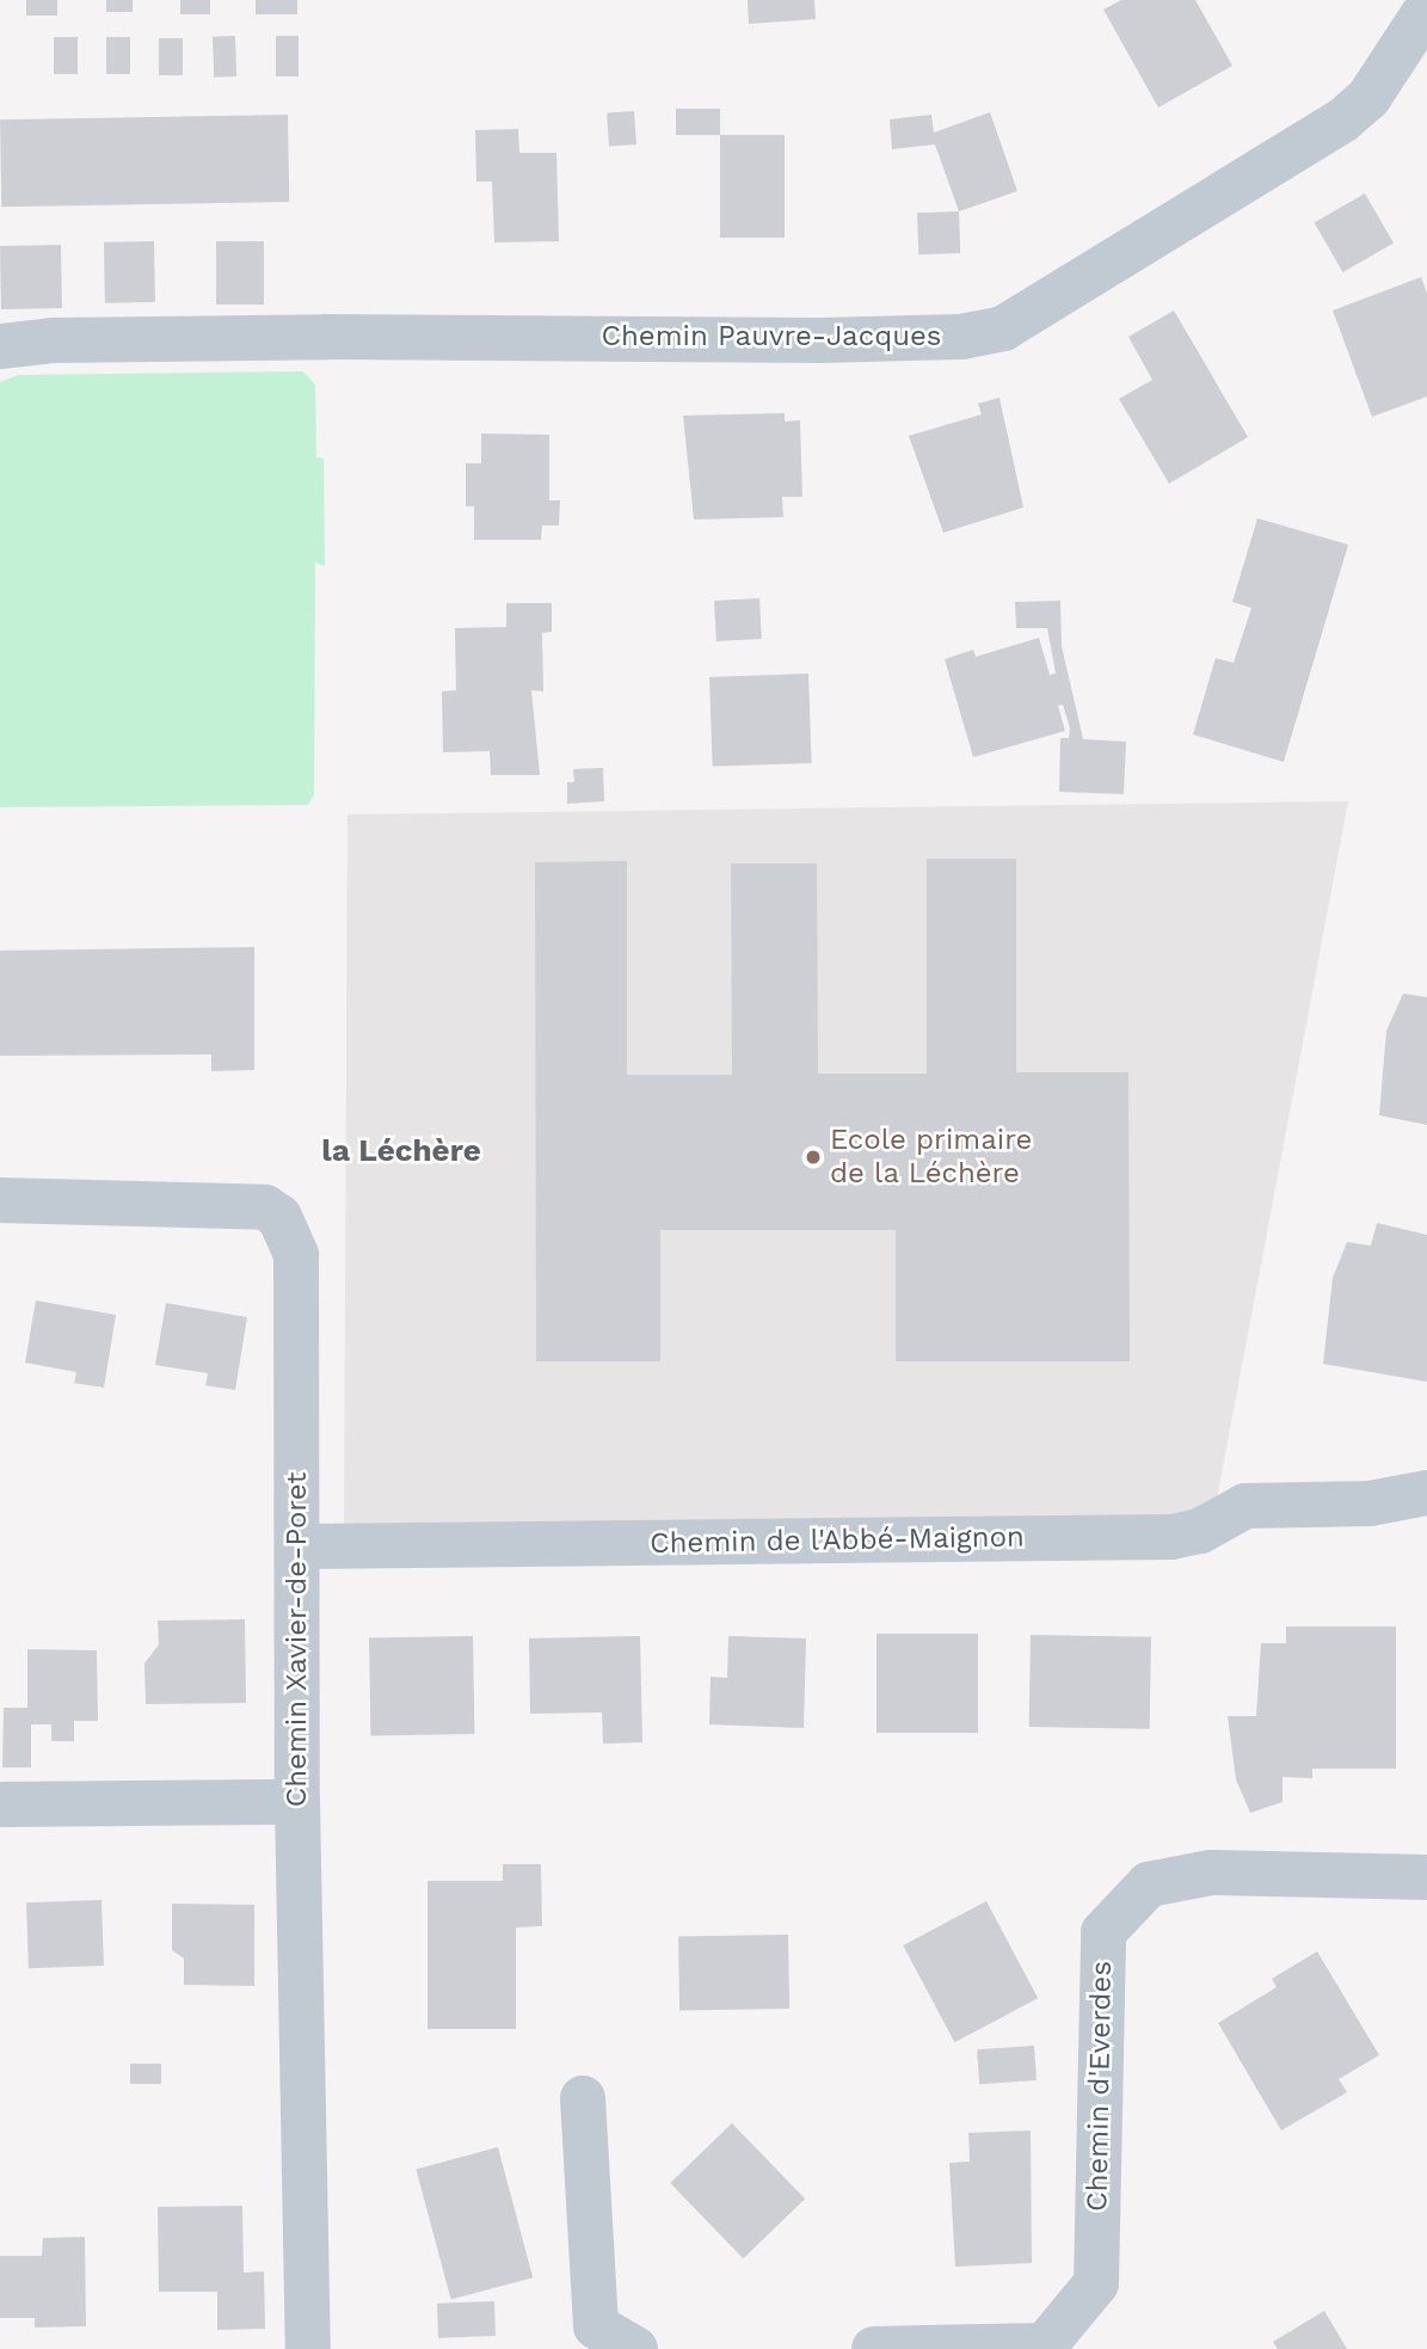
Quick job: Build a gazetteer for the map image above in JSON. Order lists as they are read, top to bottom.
{
  "streets": {
    "street": [
      "Chemin Pauvre-Jacques",
      "Chemin de l'Abbé-Maignon",
      "Chemin Xavier-de-Poret",
      "Chemin d'Everdes"
    ]
  },
  "crossings": [
    ["Chemin de l'Abbé-Maignon", "Chemin Xavier-de-Poret"]
  ],
  "districts": ["la Léchère"],
  "places": ["Ecole primaire de la Léchère"]
}
